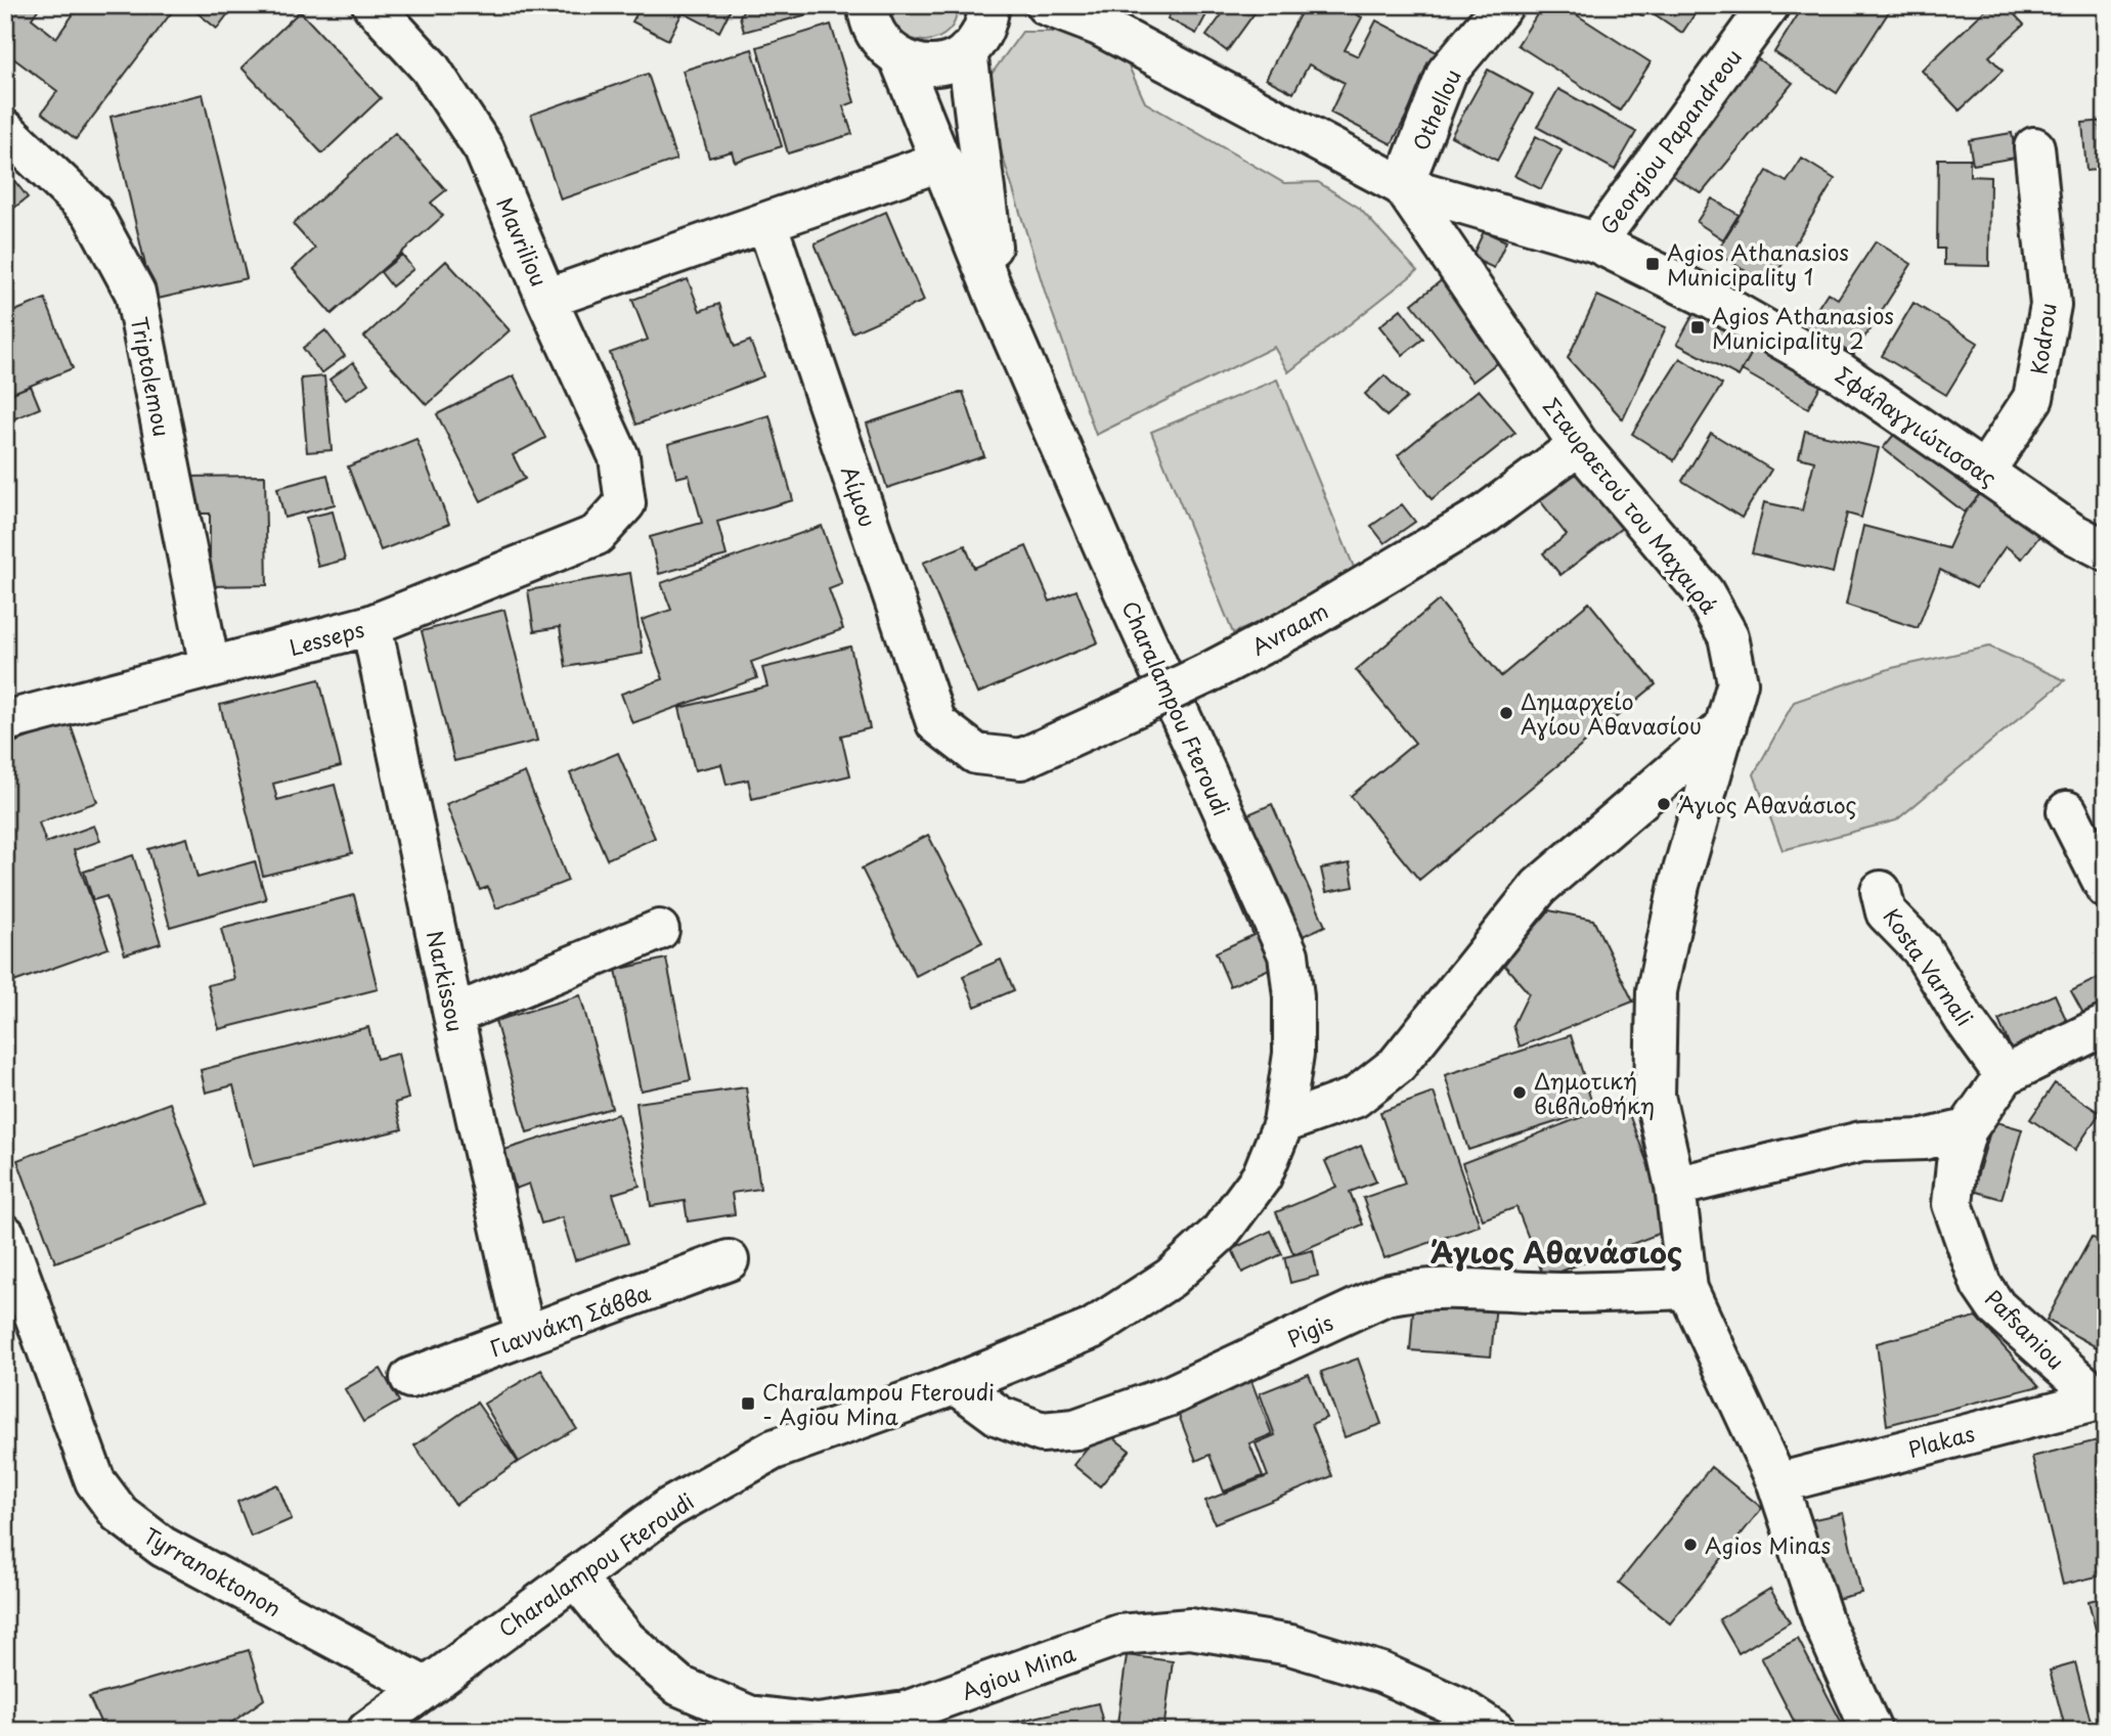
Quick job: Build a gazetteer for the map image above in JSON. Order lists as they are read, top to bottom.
{
  "streets": {
    "street": [
      "Othellou",
      "Georgiou Papandreou",
      "Mavriliou",
      "Kodrou",
      "Triptolemou",
      "Σφάλαγγιώτισσας",
      "Αίμου",
      "Σταυραετού του Μαχαιρά",
      "Avraam",
      "Lesseps",
      "Charalampou Fteroudi",
      "Kosta Varnali",
      "Narkissou",
      "Γιαννάκη Σάββα",
      "Pafsaniou",
      "Pigis",
      "Plakas",
      "Tyrranoktonon",
      "Agiou Mina"
    ]
  },
  "crossings": [
    ["Othellou", "Σφάλαγγιώτισσας"],
    ["Othellou", "Σταυραετού του Μαχαιρά"],
    ["Georgiou Papandreou", "Σφάλαγγιώτισσας"],
    ["Mavriliou", "Lesseps"],
    ["Kodrou", "Σφάλαγγιώτισσας"],
    ["Triptolemou", "Lesseps"],
    ["Σφάλαγγιώτισσας", "Σταυραετού του Μαχαιρά"],
    ["Αίμου", "Avraam"],
    ["Σταυραετού του Μαχαιρά", "Avraam"],
    ["Σταυραετού του Μαχαιρά", "Pigis"],
    ["Σταυραετού του Μαχαιρά", "Plakas"],
    ["Lesseps", "Narkissou"],
    ["Charalampou Fteroudi", "Pigis"],
    ["Charalampou Fteroudi", "Tyrranoktonon"],
    ["Charalampou Fteroudi", "Agiou Mina"],
    ["Kosta Varnali", "Pafsaniou"],
    ["Narkissou", "Γιαννάκη Σάββα"],
    ["Pafsaniou", "Plakas"]
  ],
  "districts": ["Άγιος Αθανάσιος"],
  "places": {
    "transit": ["Agios Athanasios Municipality 1", "Agios Athanasios Municipality 2", "Charalampou Fteroudi - Agiou Mina"],
    "other": [
      "Δημαρχείο Αγίου Αθανασίου",
      "Άγιος Αθανάσιος",
      "Δημοτική βιβλιοθήκη",
      "Agios Minas"
    ]
  }
}
